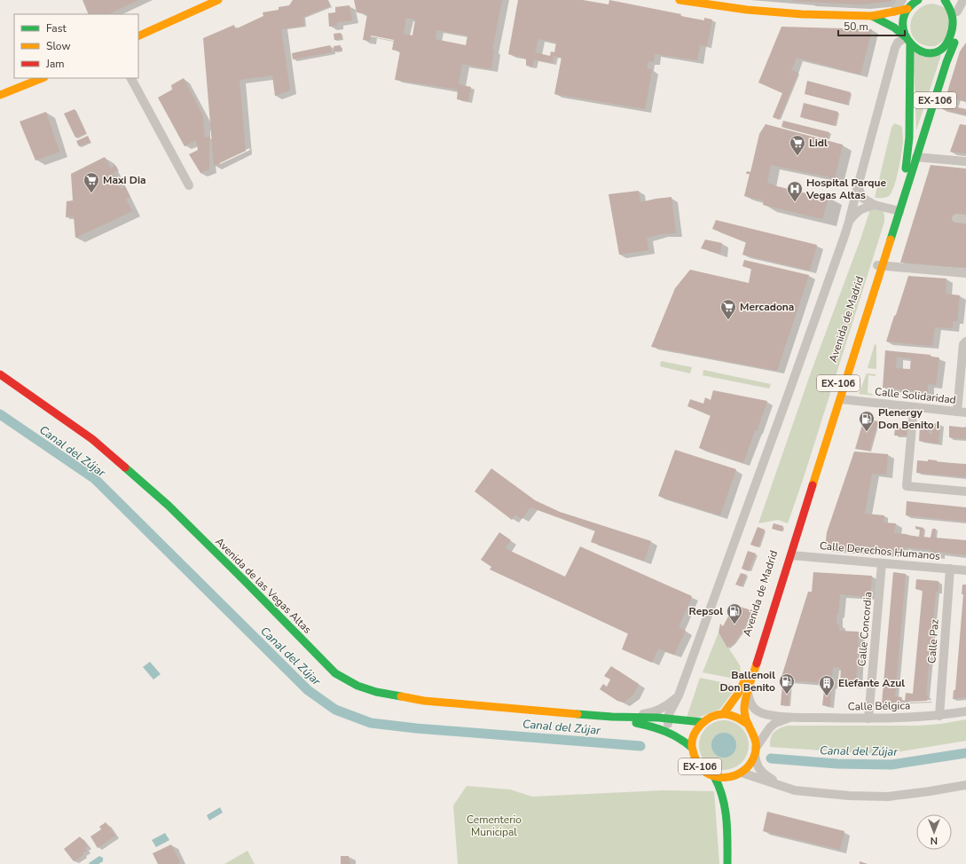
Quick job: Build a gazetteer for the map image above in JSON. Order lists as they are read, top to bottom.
{
  "streets": {
    "main road": ["EX-106", "Avenida de Madrid", "Avenida de las Vegas Altas"],
    "street": [
      "Calle Solidaridad",
      "Calle Derechos Humanos",
      "Calle Concordia",
      "Calle Paz",
      "Calle Bélgica"
    ]
  },
  "crossings": [
    ["EX-106", "Avenida de Madrid"],
    ["Avenida de Madrid", "Calle Solidaridad"],
    ["Avenida de Madrid", "Calle Derechos Humanos"],
    ["Calle Derechos Humanos", "Calle Concordia"],
    ["Calle Derechos Humanos", "Calle Paz"],
    ["Calle Concordia", "Calle Bélgica"],
    ["Calle Paz", "Calle Bélgica"]
  ],
  "water": ["Canal del Zújar"],
  "parks": ["Cementerio Municipal"],
  "places": {
    "supermarket": ["Lidl", "Maxi Dia", "Mercadona"],
    "hospital": ["Hospital Parque Vegas Altas"],
    "fuel station": ["Plenergy Don Benito I", "Repsol", "Ballenoil Don Benito"],
    "building": ["Elefante Azul"]
  },
  "legend": ["Fast", "Slow", "Jam"],
  "scale_bar": "50 m",
  "north": "bottom"
}
